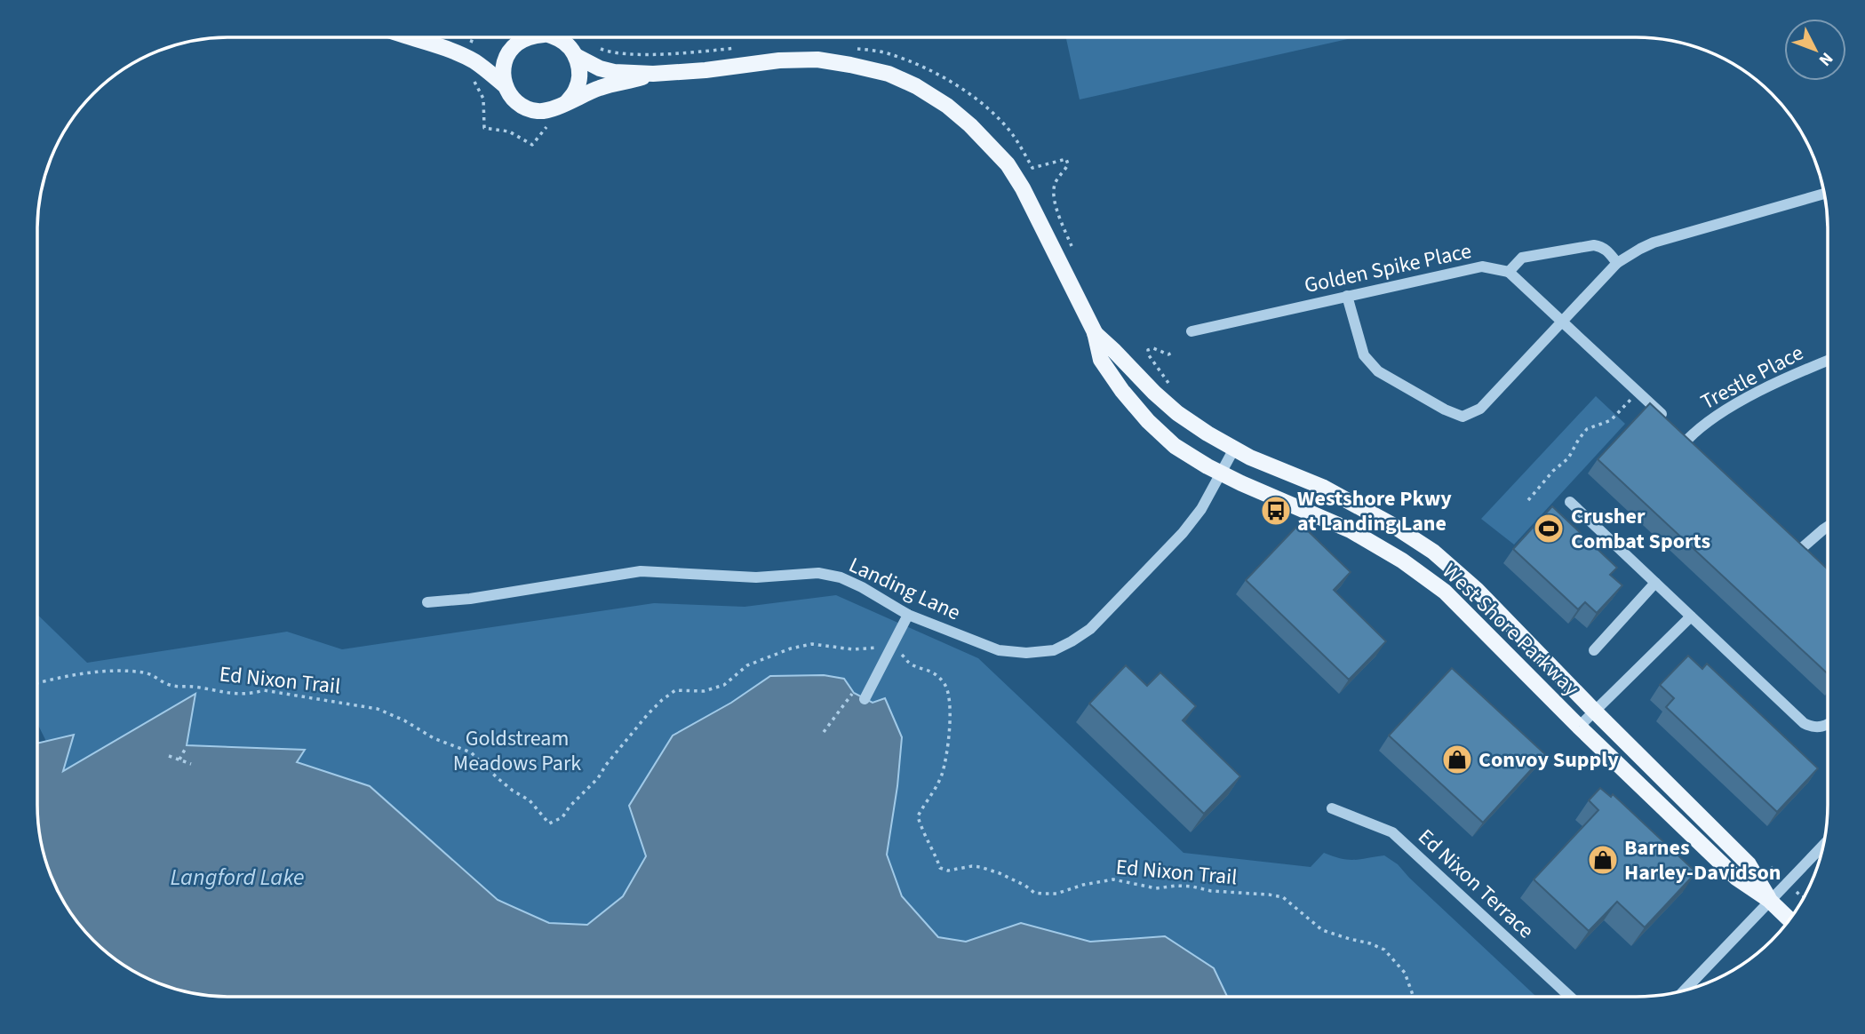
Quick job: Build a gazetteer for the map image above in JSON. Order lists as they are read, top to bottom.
{
  "streets": {
    "main road": ["West Shore Parkway"],
    "street": [
      "Golden Spike Place",
      "Trestle Place",
      "Landing Lane",
      "Ed Nixon Terrace"
    ],
    "path": ["Ed Nixon Trail"]
  },
  "crossings": [
    ["Landing Lane", "West Shore Parkway"]
  ],
  "water": ["Langford Lake"],
  "parks": ["Goldstream Meadows Park"],
  "places": {
    "bus stop": ["Westshore Pkwy at Landing Lane"],
    "sports": ["Crusher Combat Sports"],
    "shop": ["Convoy Supply", "Barnes Harley-Davidson"]
  },
  "north": "bottom right"
}
